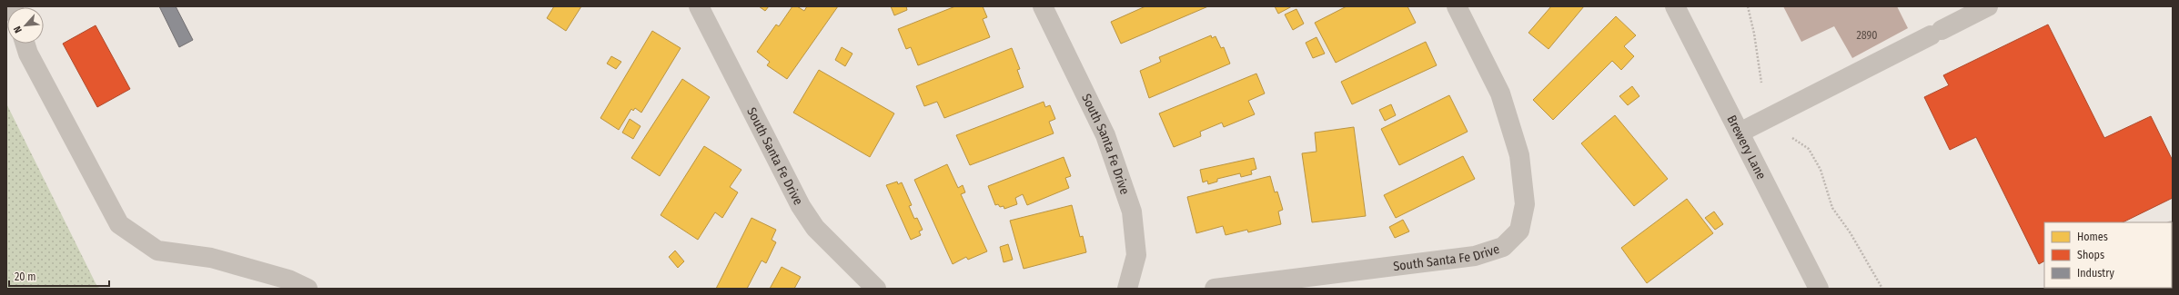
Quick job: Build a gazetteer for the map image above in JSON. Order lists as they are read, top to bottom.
{
  "streets": {
    "street": ["South Santa Fe Drive", "Brewery Lane"]
  },
  "house_numbers": ["2890"],
  "legend": ["Homes", "Shops", "Industry"],
  "scale_bar": "20 m",
  "north": "bottom left"
}
